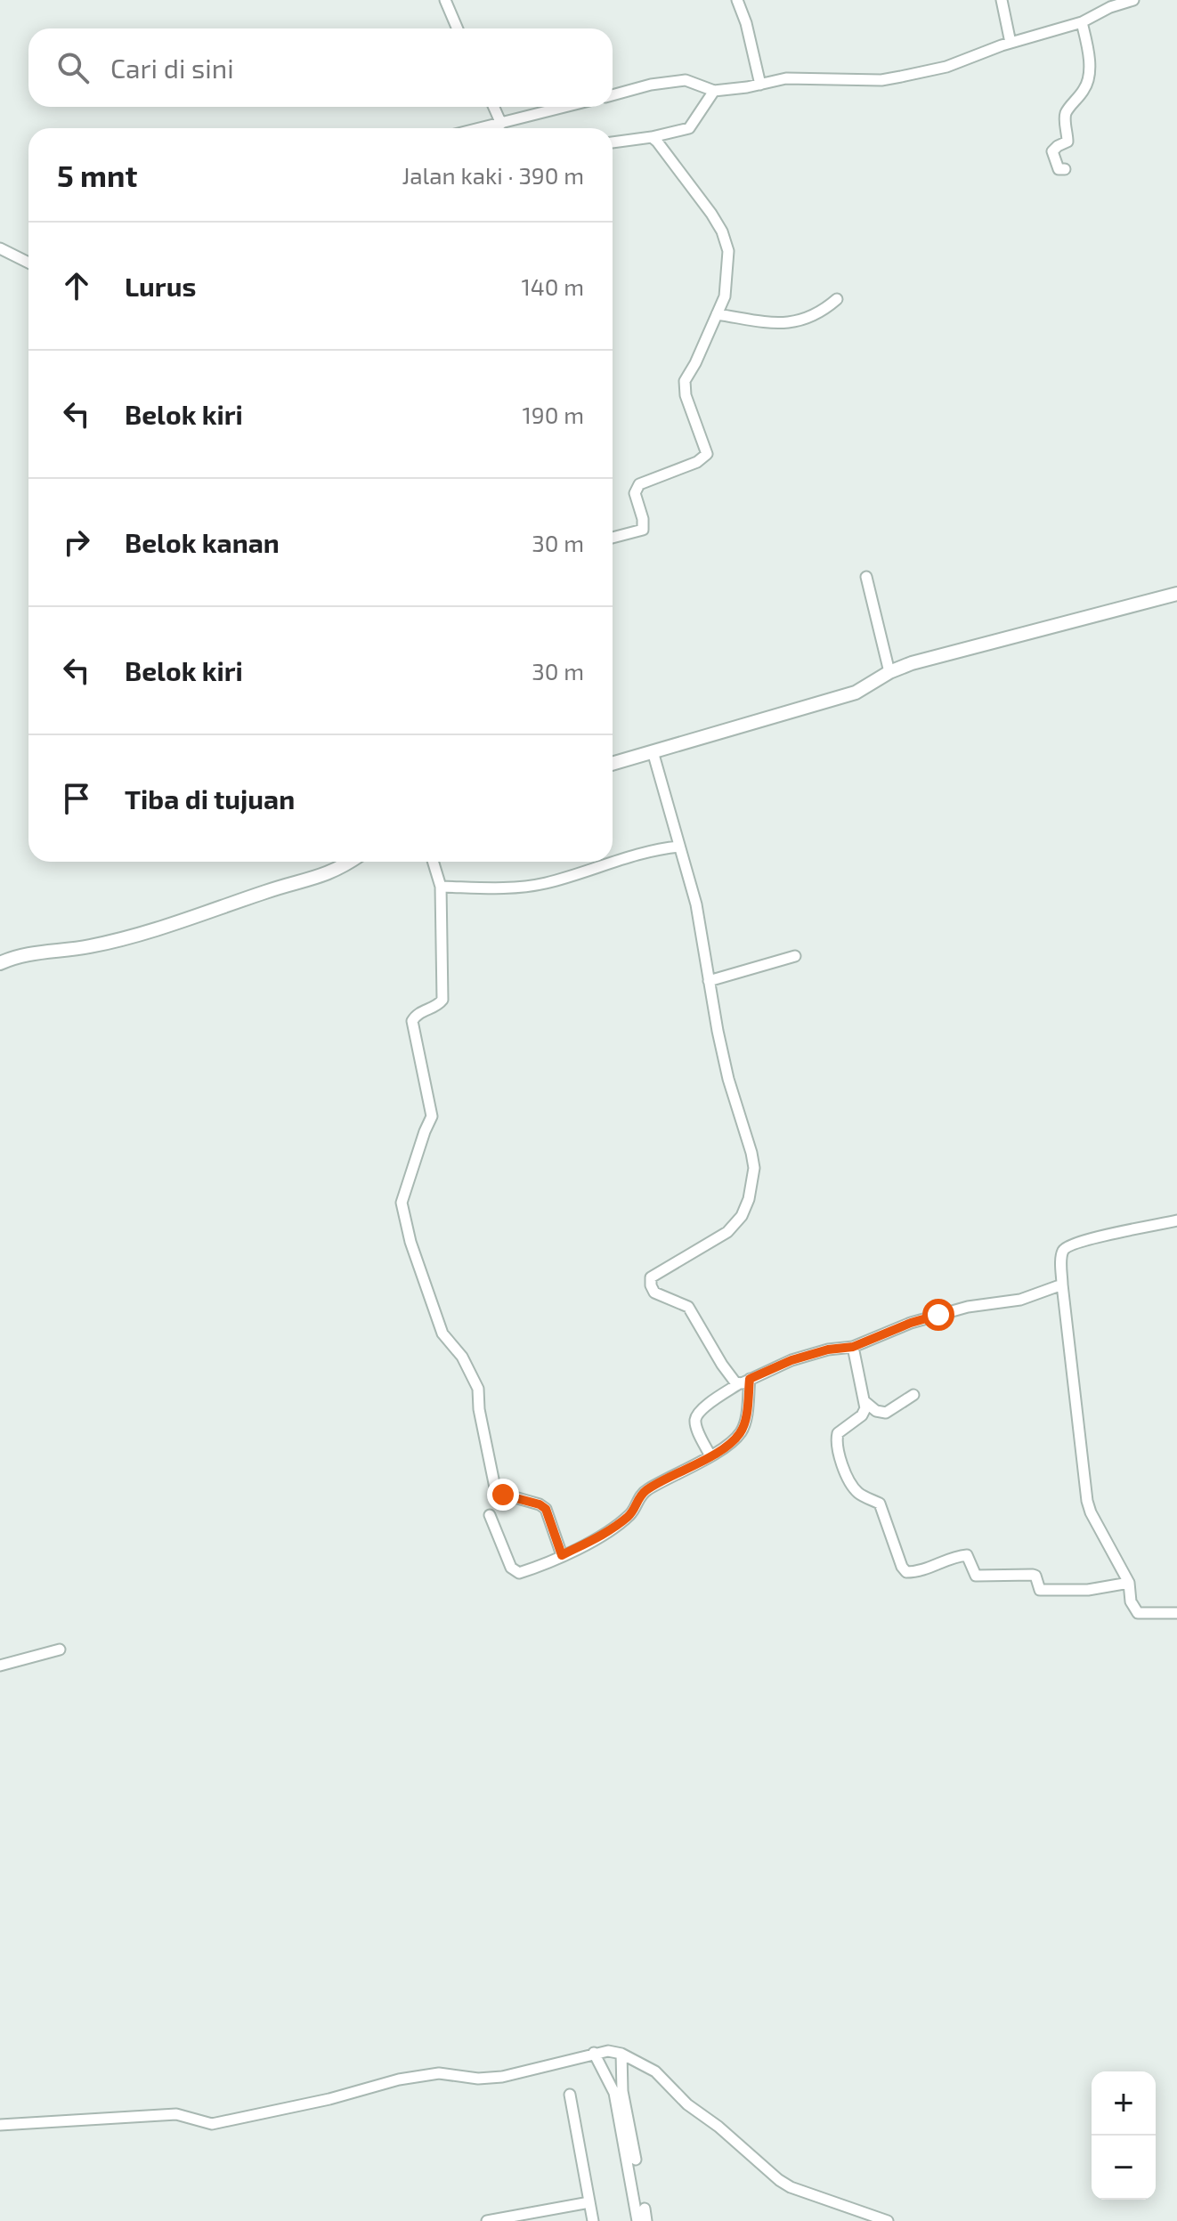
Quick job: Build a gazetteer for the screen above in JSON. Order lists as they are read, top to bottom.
{
  "page": {
    "search": "Cari di sini",
    "heading": ["5 mnt", "Jalan kaki · 390 m"],
    "list": [
      ["Lurus", "140 m"],
      ["Belok kiri", "190 m"],
      ["Belok kanan", "30 m"],
      ["Belok kiri", "30 m"],
      "Tiba di tujuan"
    ],
    "map_buttons": ["+", "−"]
  }
}
